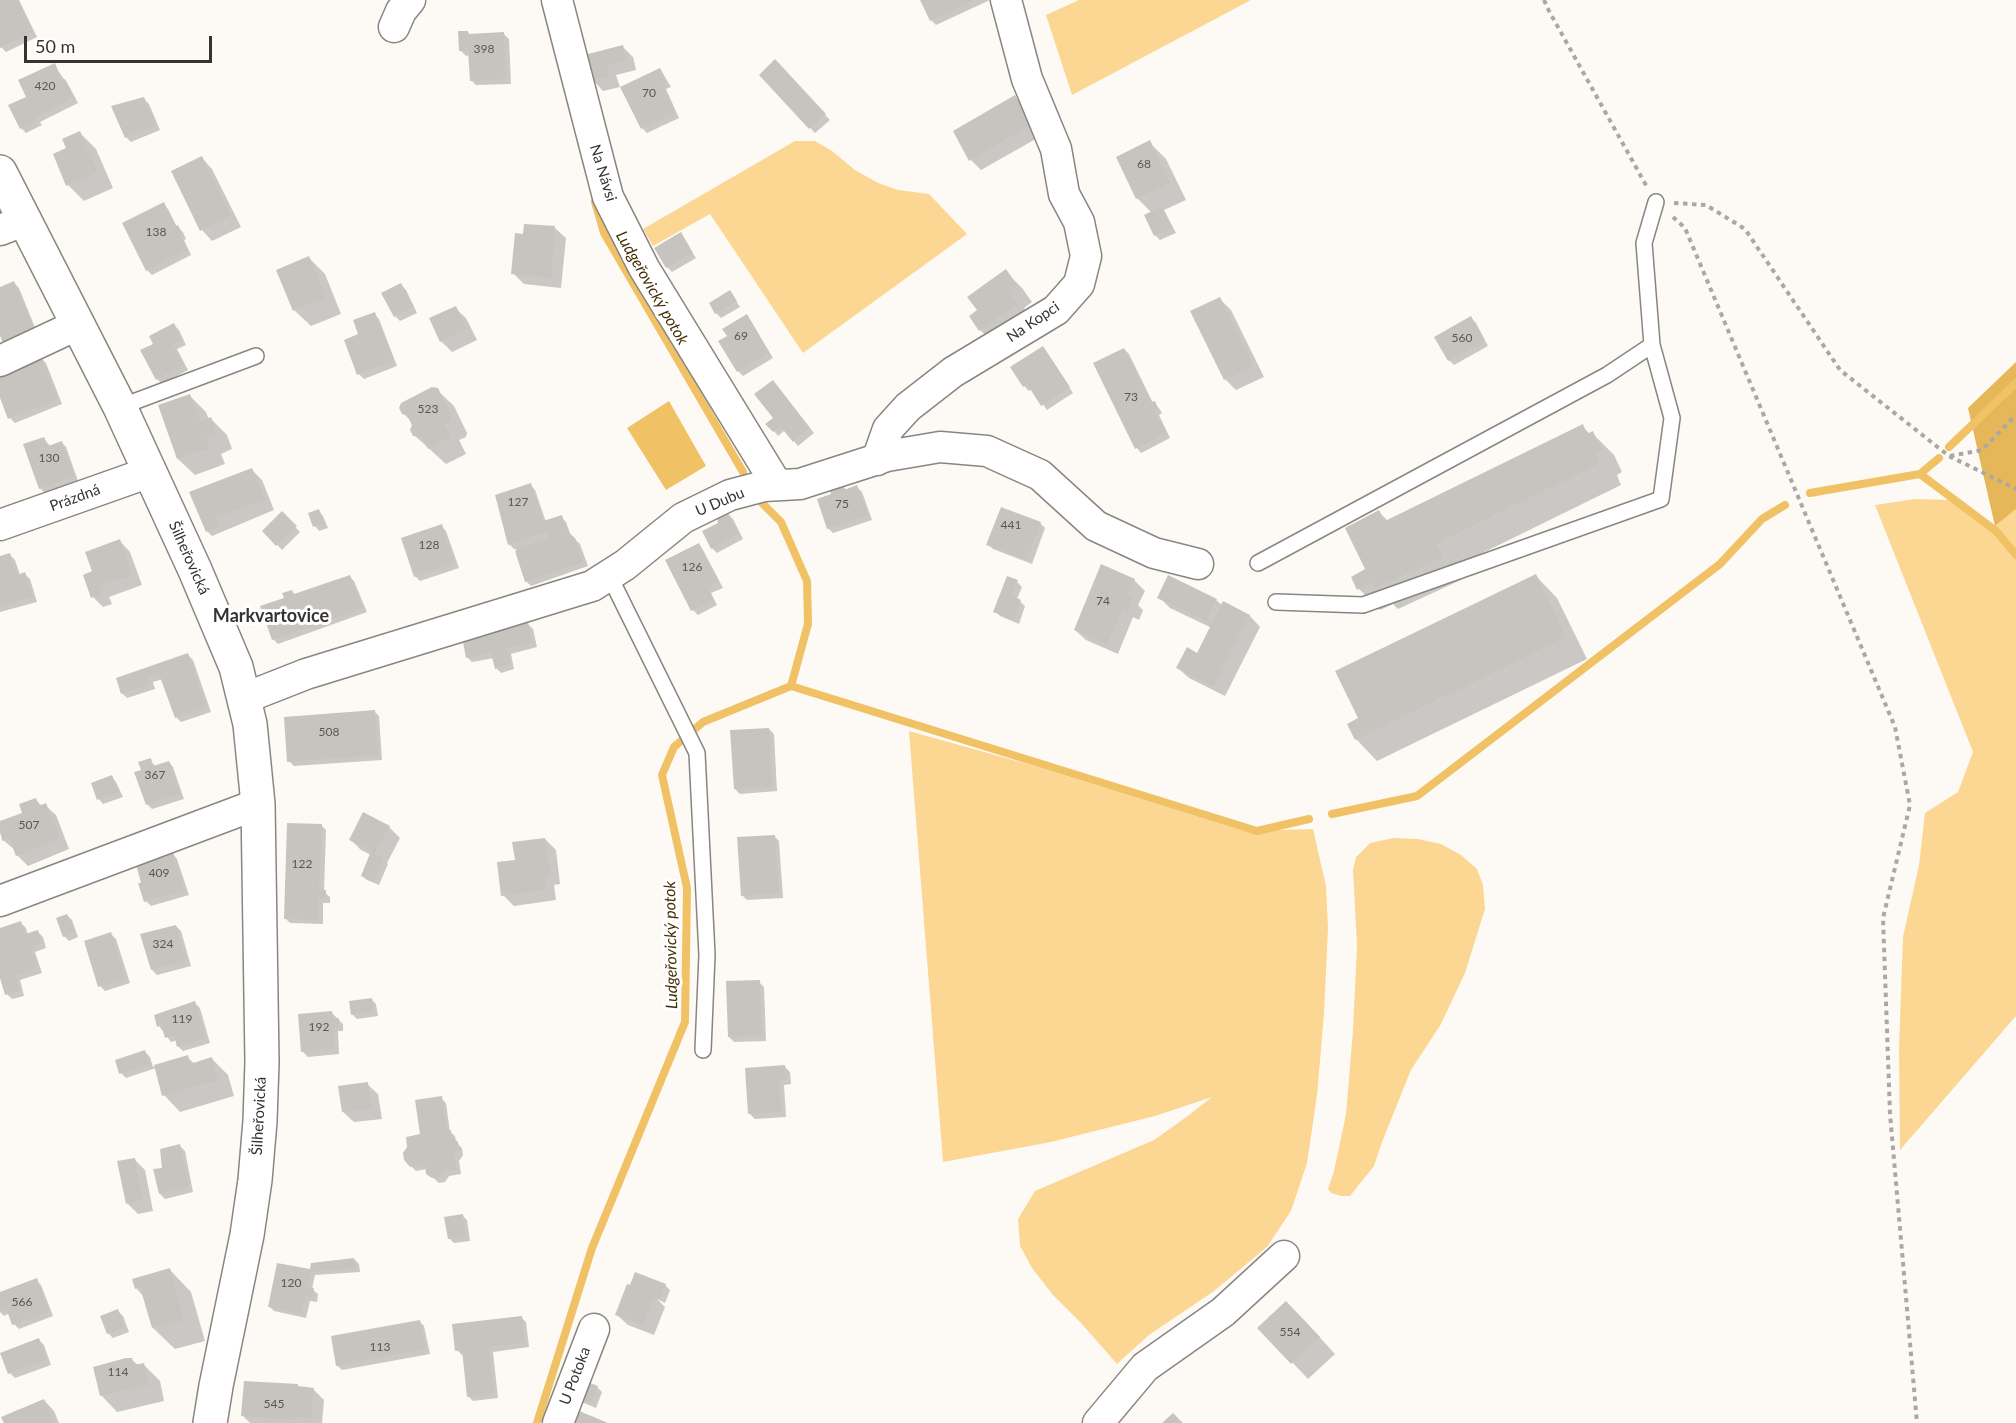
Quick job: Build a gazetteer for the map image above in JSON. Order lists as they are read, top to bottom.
{
  "streets": {
    "street": [
      "Na Návsi",
      "Na Kopci",
      "Prázdná",
      "U Dubu",
      "Šilheřovická",
      "U Potoka"
    ]
  },
  "crossings": [
    ["Na Návsi", "U Dubu"],
    ["Na Kopci", "U Dubu"],
    ["Prázdná", "Šilheřovická"],
    ["U Dubu", "Šilheřovická"]
  ],
  "districts": ["Markvartovice"],
  "water": ["Ludgeřovický potok"],
  "house_numbers": [
    "398",
    "420",
    "70",
    "68",
    "138",
    "69",
    "560",
    "73",
    "523",
    "130",
    "127",
    "75",
    "441",
    "128",
    "126",
    "74",
    "508",
    "367",
    "507",
    "122",
    "409",
    "324",
    "119",
    "192",
    "120",
    "566",
    "554",
    "113",
    "114",
    "545"
  ],
  "scale_bar": "50 m"
}
